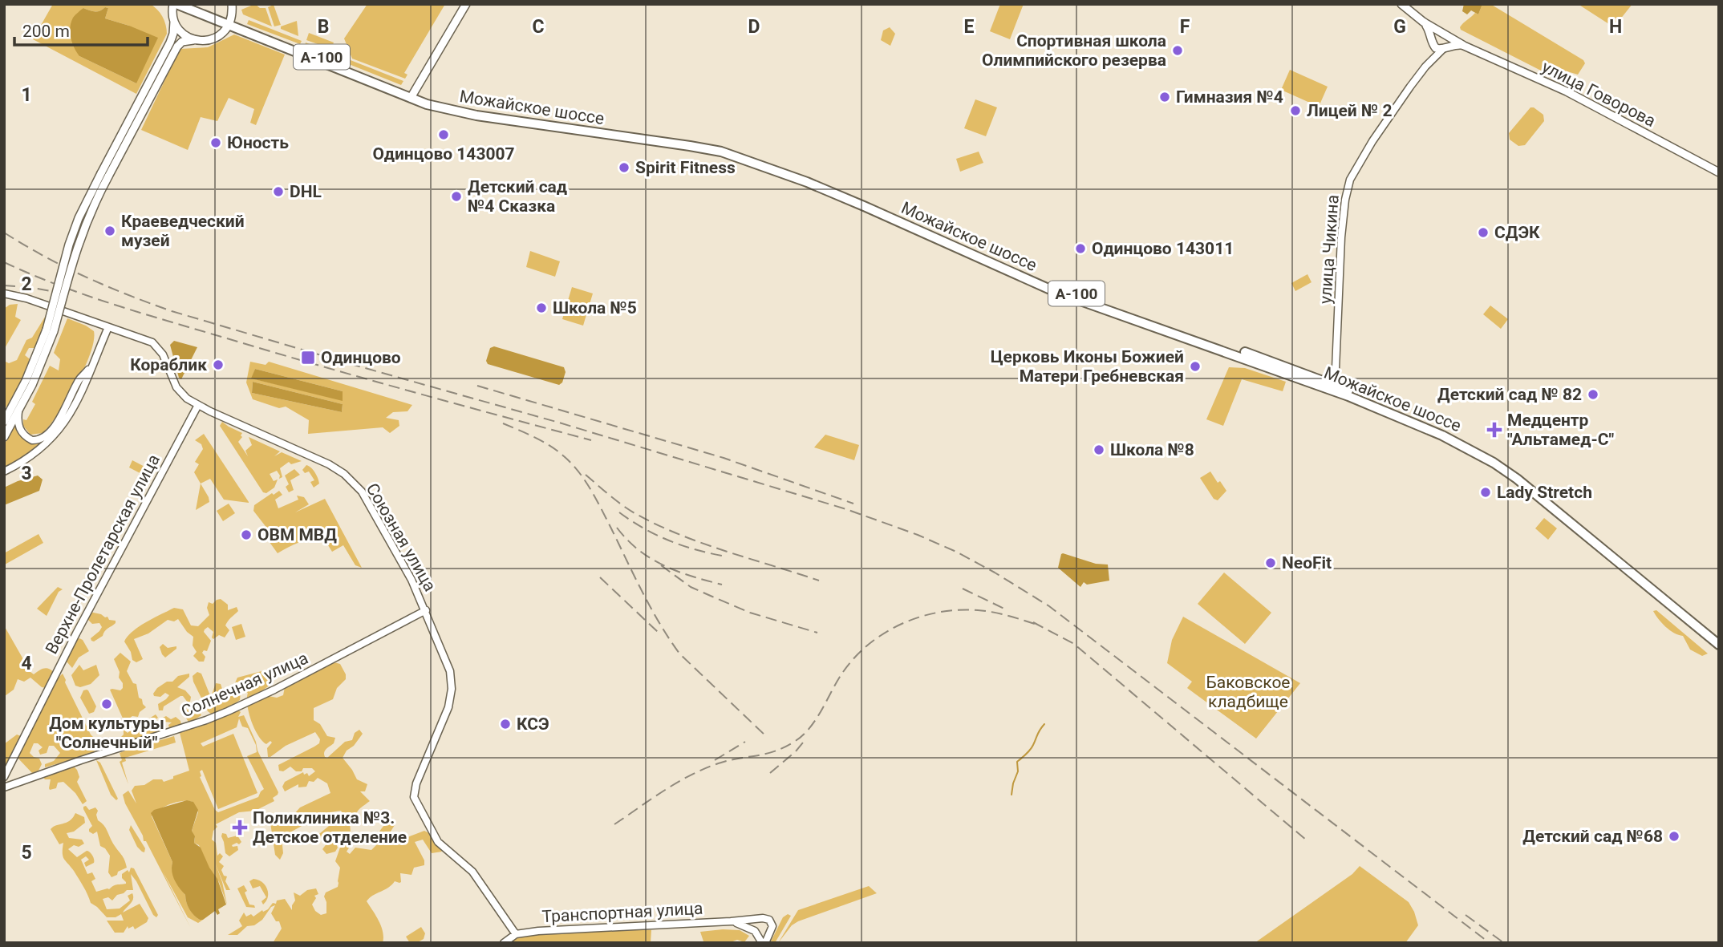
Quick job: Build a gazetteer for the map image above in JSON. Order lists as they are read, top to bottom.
{
  "streets": {
    "main road": ["А-100", "улица Говорова", "Можайское шоссе"],
    "street": [
      "улица Чикина",
      "Союзная улица",
      "Верхне-Пролетарская улица",
      "Солнечная улица",
      "Транспортная улица"
    ]
  },
  "crossings": [
    ["улица Говорова", "улица Чикина"],
    ["Можайское шоссе", "улица Чикина"],
    ["Союзная улица", "Верхне-Пролетарская улица"],
    ["Союзная улица", "Солнечная улица"],
    ["Союзная улица", "Транспортная улица"]
  ],
  "parks": ["Баковское кладбище"],
  "places": {
    "other": [
      "Спортивная школа Олимпийского резерва",
      "Гимназия №4",
      "Лицей № 2",
      "Одинцово 143007",
      "Юность",
      "Spirit Fitness",
      "DHL",
      "Детский сад №4 Сказка",
      "Краеведческий музей",
      "СДЭК",
      "Одинцово 143011",
      "Школа №5",
      "Кораблик",
      "Церковь Иконы Божией Матери Гребневская",
      "Детский сад № 82",
      "Школа №8",
      "Lady Stretch",
      "ОВМ МВД",
      "NeoFit",
      "Дом культуры \"Солнечный\"",
      "КСЭ",
      "Детский сад №68"
    ],
    "transit": ["Одинцово"],
    "health": ["Медцентр \"Альтамед-С\"", "Поликлиника №3. Детское отделение"]
  },
  "scale_bar": "200 m",
  "grid": {
    "columns": [
      "B",
      "C",
      "D",
      "E",
      "F",
      "G",
      "H"
    ],
    "rows": [
      "1",
      "2",
      "3",
      "4",
      "5"
    ]
  }
}
